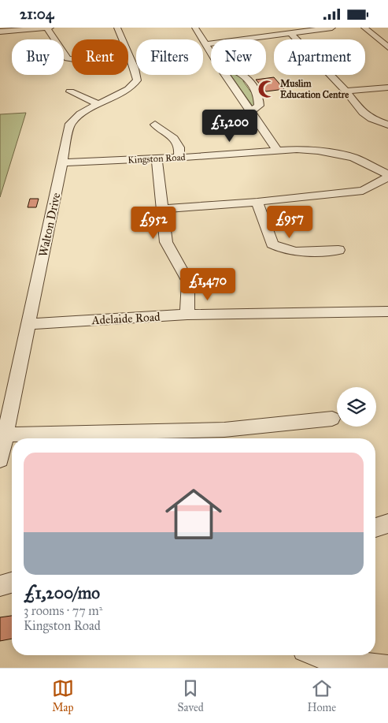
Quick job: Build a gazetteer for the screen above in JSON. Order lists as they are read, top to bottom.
{
  "streets": {
    "street": ["Kingston Road", "Walton Drive", "Adelaide Road"]
  },
  "crossings": [
    ["Kingston Road", "Walton Drive"],
    ["Walton Drive", "Adelaide Road"]
  ],
  "places": {
    "mosque": ["Muslim Education Centre"]
  },
  "page": {
    "status": "21:04",
    "chip": [
      "Buy",
      "Rent",
      "Filters",
      "New",
      "Apartment"
    ],
    "price": [
      "£1,200",
      "£957",
      "£952",
      "£1,470"
    ],
    "list": [
      {
        "name": "£1,200/mo",
        "note": "3 rooms · 77 m² · Kingston Road"
      }
    ],
    "tabs": ["Map", "Saved", "Home"]
  }
}
